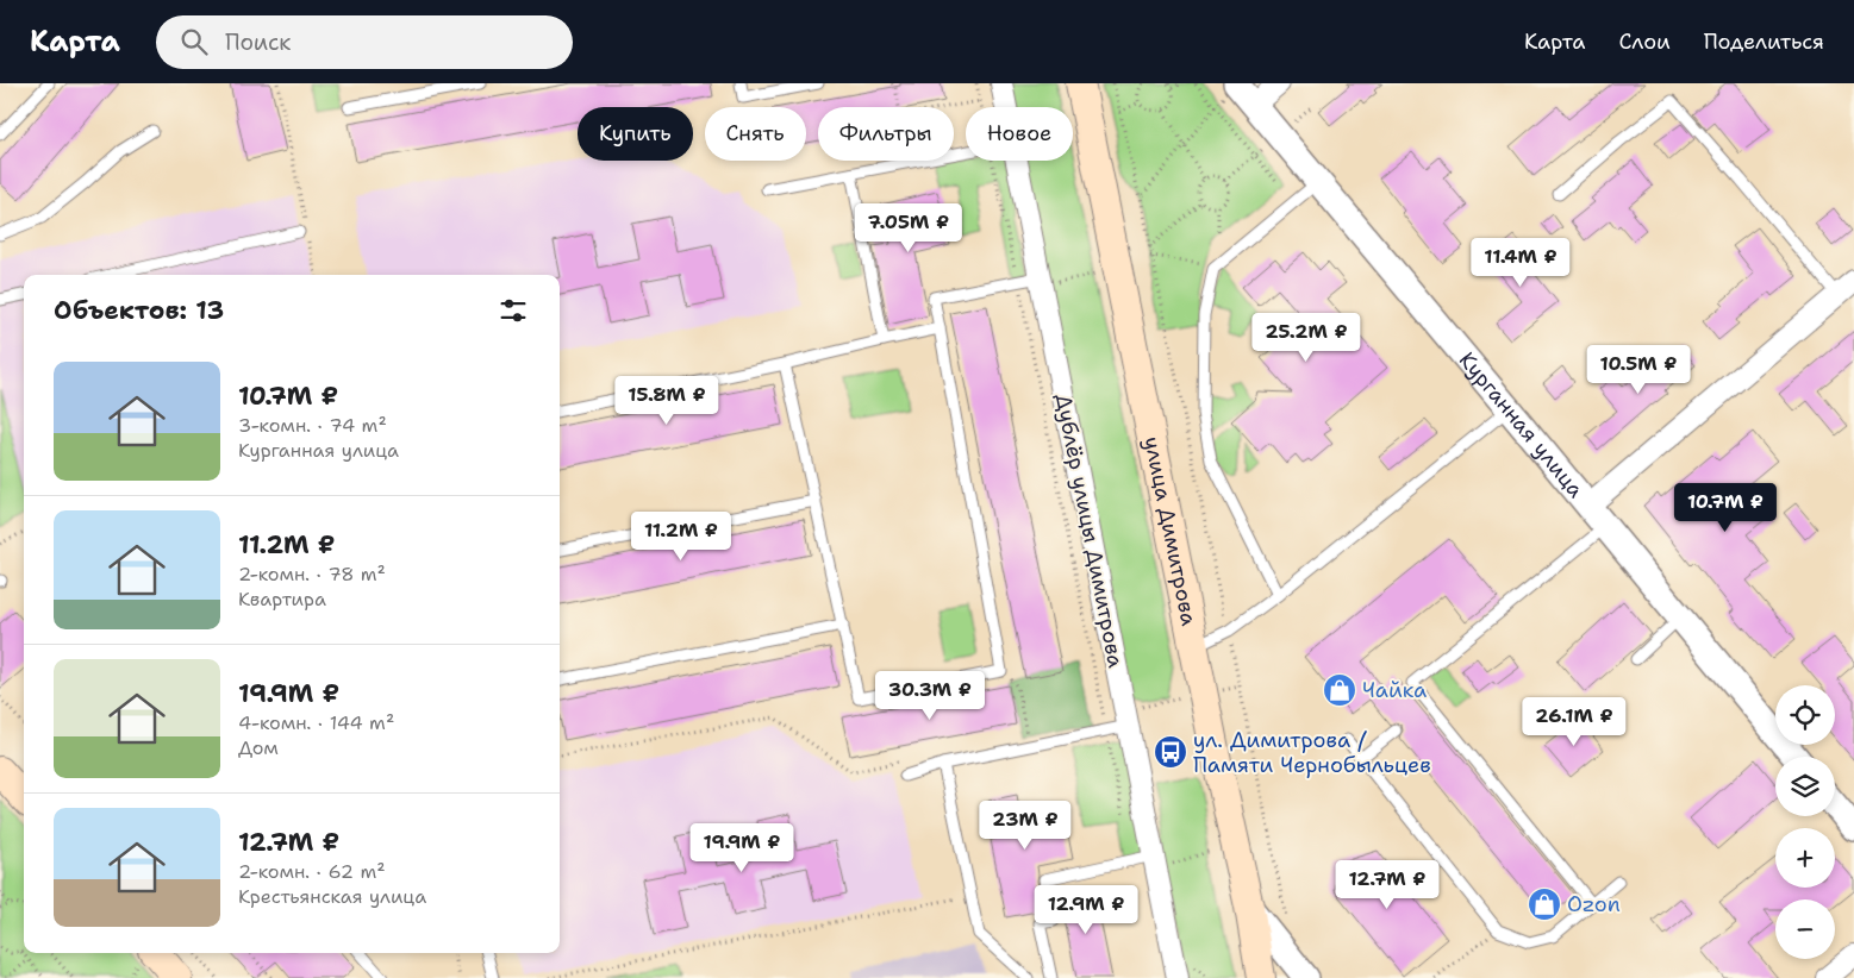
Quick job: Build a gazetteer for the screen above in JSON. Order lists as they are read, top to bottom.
{
  "streets": {
    "main road": ["улица Димитрова"],
    "street": ["Курганная улица", "Дублёр улицы Димитрова"]
  },
  "places": {
    "shop": ["Чайка", "Ozon"],
    "bus stop": ["ул. Димитрова / Памяти Чернобыльцев"]
  },
  "page": {
    "header": "Карта",
    "search": "Поиск",
    "nav": ["Карта", "Слои", "Поделиться"],
    "chip": [
      "Купить",
      "Снять",
      "Фильтры",
      "Новое"
    ],
    "price": [
      "7.05M ₽",
      "11.4M ₽",
      "25.2M ₽",
      "10.5M ₽",
      "15.8M ₽",
      "10.7M ₽",
      "11.2M ₽",
      "30.3M ₽",
      "26.1M ₽",
      "23M ₽",
      "19.9M ₽",
      "12.7M ₽",
      "12.9M ₽"
    ],
    "heading": "Объектов: 13",
    "list": [
      {
        "name": "10.7M ₽",
        "note": "3-комн. · 74 m² · Курганная улица"
      },
      {
        "name": "11.2M ₽",
        "note": "2-комн. · 78 m² · Квартира"
      },
      {
        "name": "19.9M ₽",
        "note": "4-комн. · 144 m² · Дом"
      },
      {
        "name": "12.7M ₽",
        "note": "2-комн. · 62 m² · Крестьянская улица"
      }
    ],
    "map_buttons": ["+", "−"]
  }
}
